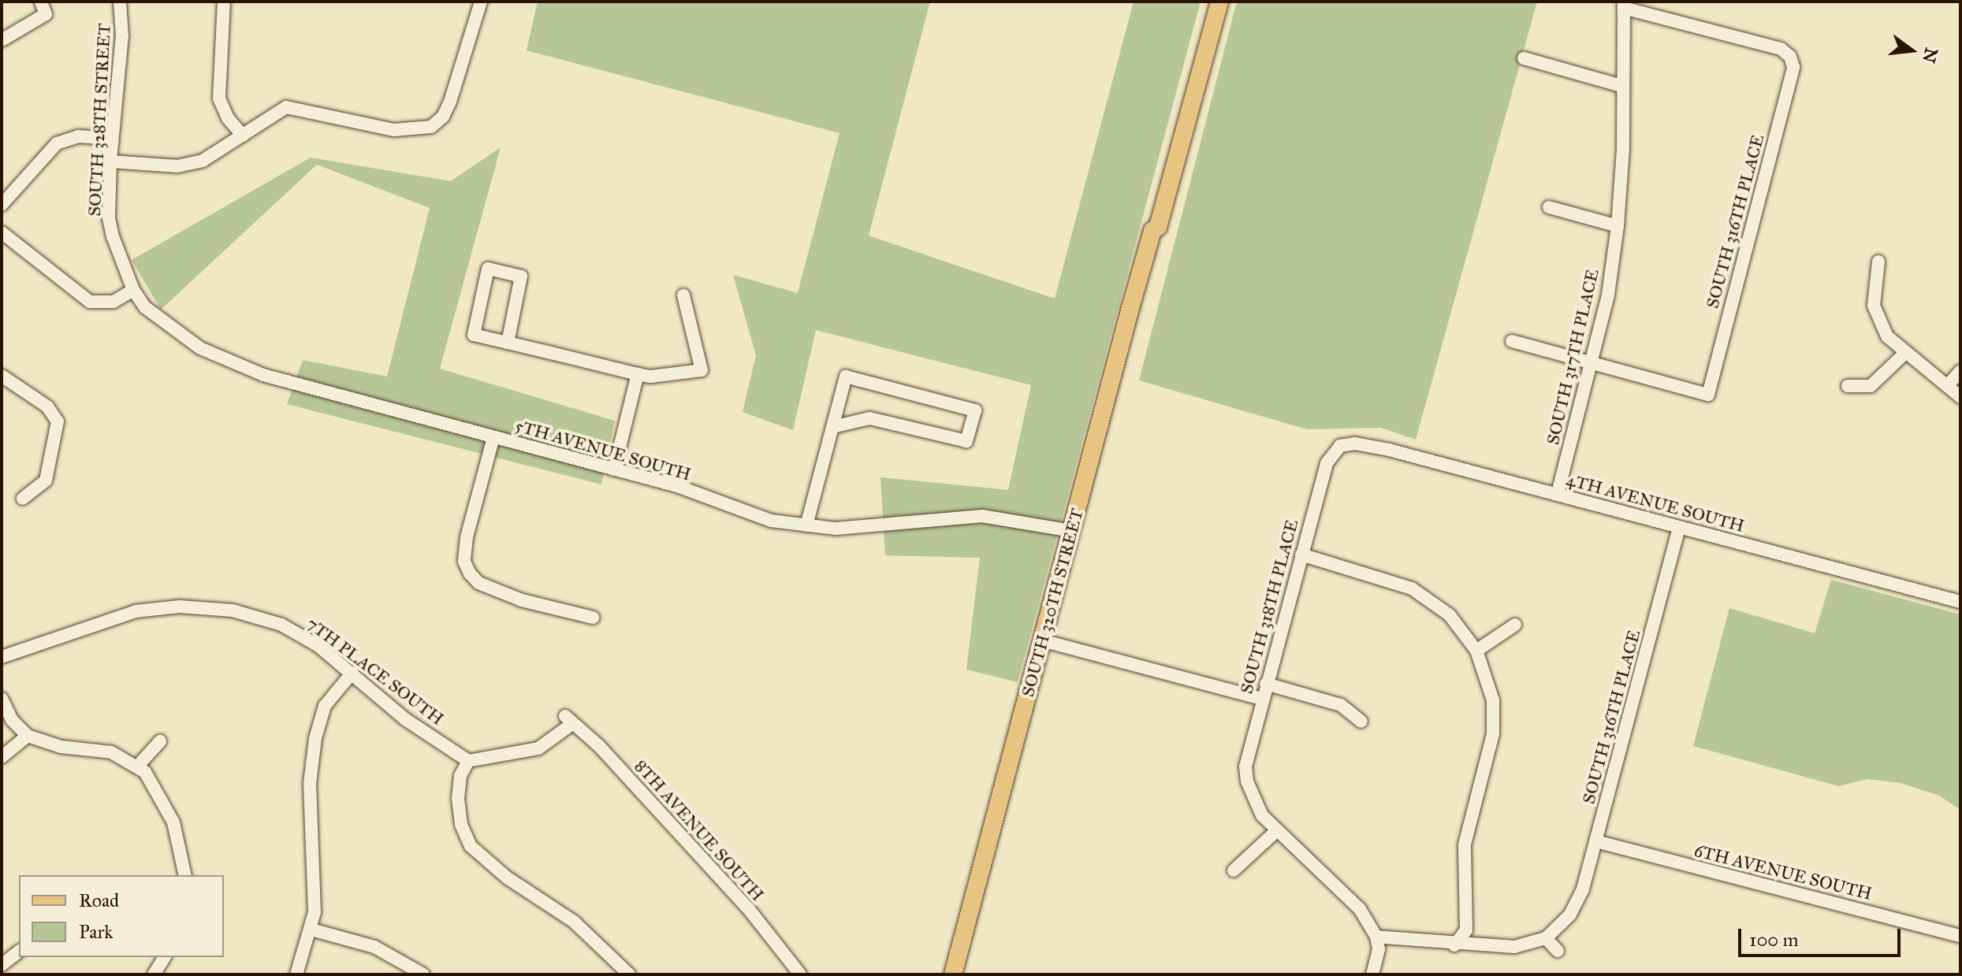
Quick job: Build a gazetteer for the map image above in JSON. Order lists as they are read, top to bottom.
{
  "streets": {
    "main road": ["SOUTH 320TH STREET"],
    "street": [
      "SOUTH 328TH STREET",
      "SOUTH 316TH PLACE",
      "SOUTH 317TH PLACE",
      "5TH AVENUE SOUTH",
      "4TH AVENUE SOUTH",
      "SOUTH 318TH PLACE",
      "7TH PLACE SOUTH",
      "8TH AVENUE SOUTH",
      "6TH AVENUE SOUTH"
    ]
  },
  "crossings": [
    ["SOUTH 328TH STREET", "5TH AVENUE SOUTH"],
    ["SOUTH 316TH PLACE", "SOUTH 317TH PLACE"],
    ["SOUTH 316TH PLACE", "4TH AVENUE SOUTH"],
    ["SOUTH 316TH PLACE", "6TH AVENUE SOUTH"],
    ["SOUTH 317TH PLACE", "4TH AVENUE SOUTH"],
    ["5TH AVENUE SOUTH", "SOUTH 320TH STREET"],
    ["4TH AVENUE SOUTH", "SOUTH 318TH PLACE"],
    ["7TH PLACE SOUTH", "8TH AVENUE SOUTH"]
  ],
  "legend": ["Road", "Park"],
  "scale_bar": "100 m",
  "north": "right"
}
